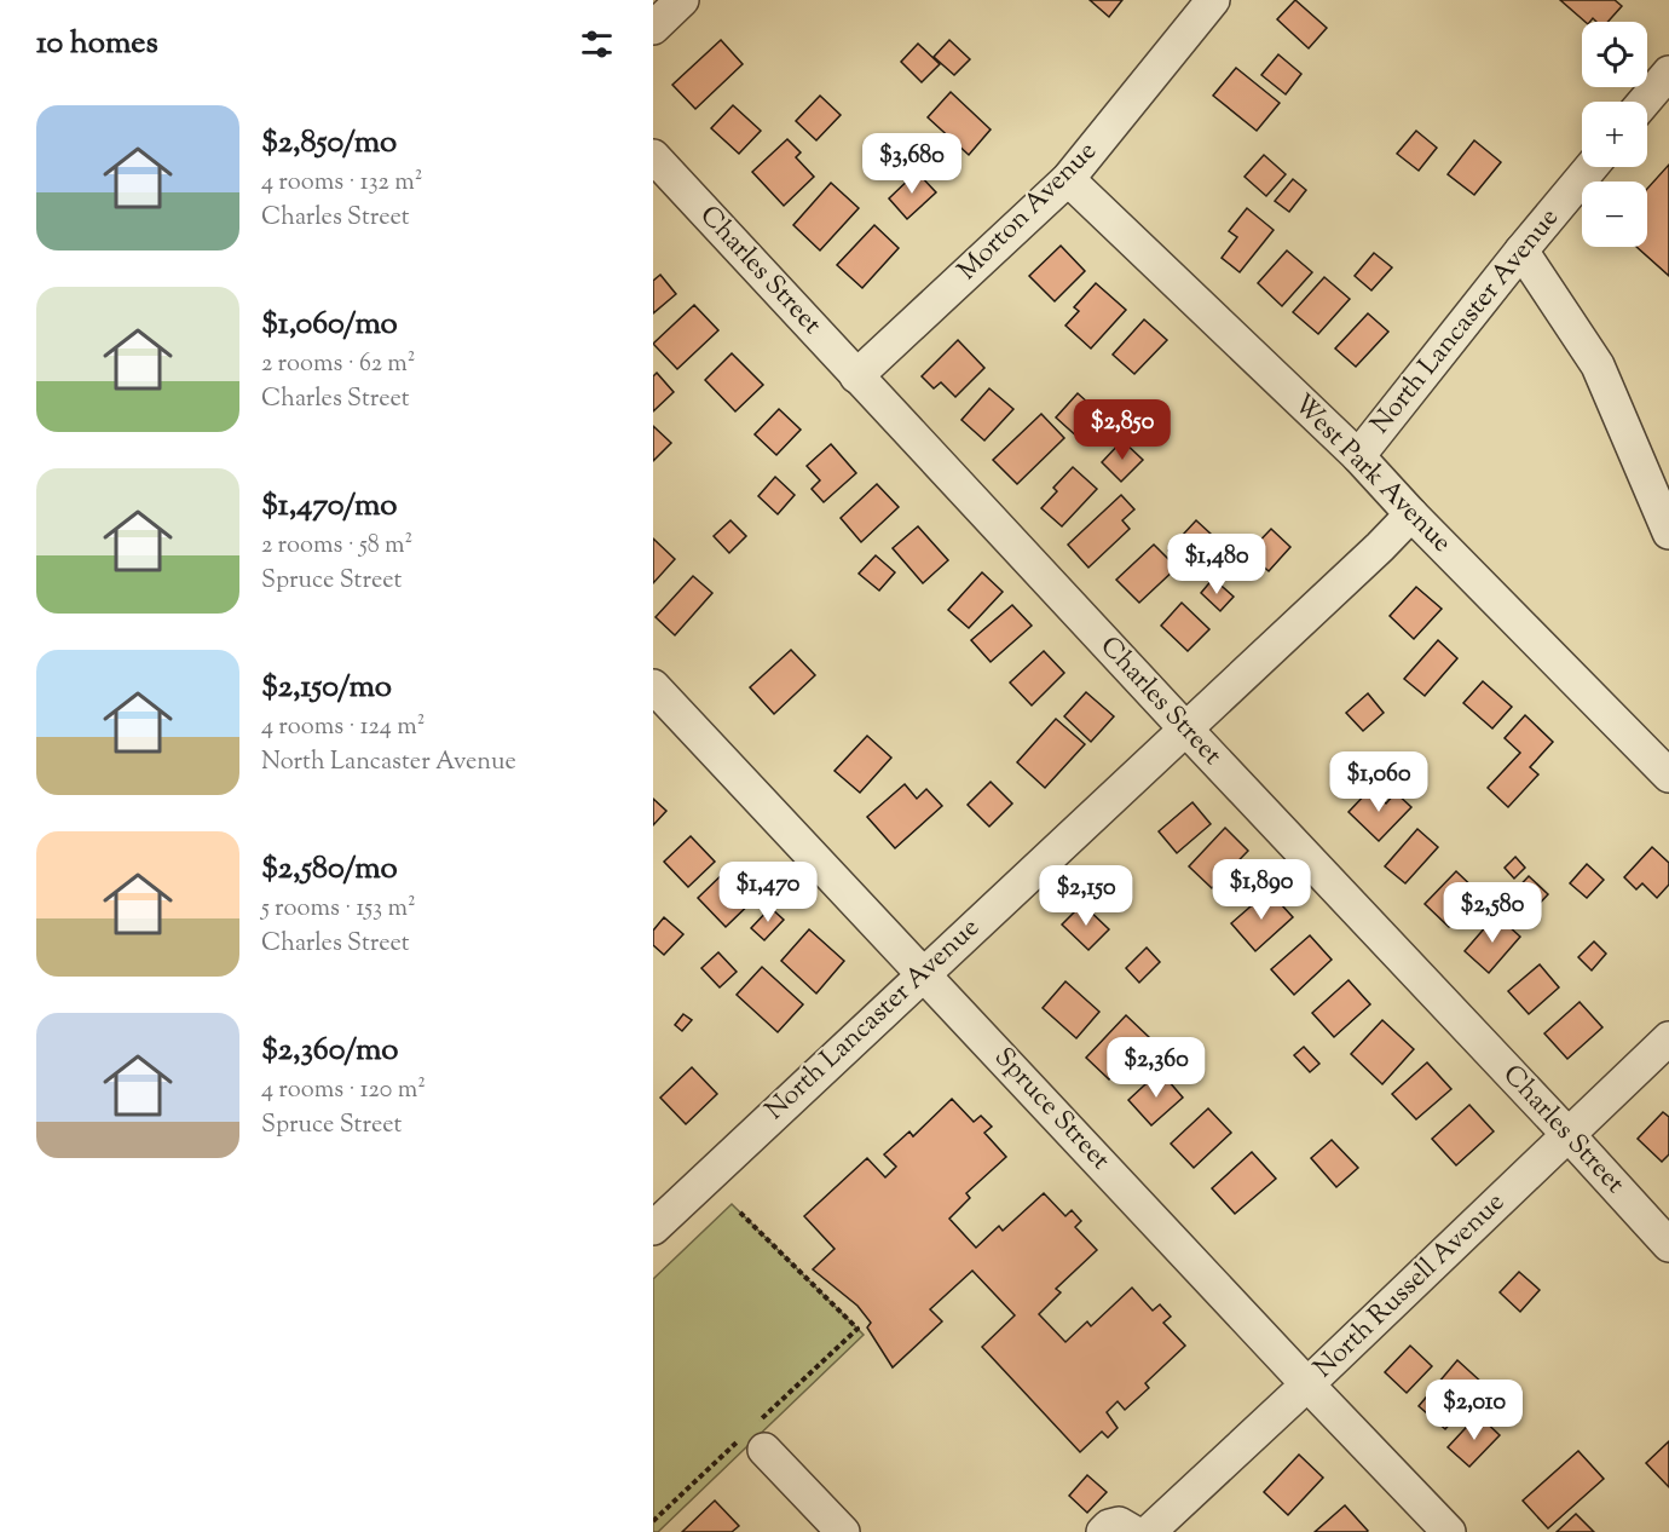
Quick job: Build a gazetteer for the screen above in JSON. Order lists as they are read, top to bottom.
{
  "streets": {
    "street": [
      "Morton Avenue",
      "Charles Street",
      "North Lancaster Avenue",
      "West Park Avenue",
      "Spruce Street",
      "North Russell Avenue"
    ]
  },
  "crossings": [
    ["Morton Avenue", "Charles Street"],
    ["Morton Avenue", "West Park Avenue"],
    ["Charles Street", "North Lancaster Avenue"],
    ["Charles Street", "North Russell Avenue"],
    ["North Lancaster Avenue", "West Park Avenue"],
    ["North Lancaster Avenue", "Spruce Street"],
    ["Spruce Street", "North Russell Avenue"]
  ],
  "page": {
    "heading": "10 homes",
    "map_buttons": ["+", "−"],
    "list": [
      {
        "name": "$2,850/mo",
        "note": "4 rooms · 132 m² · Charles Street"
      },
      {
        "name": "$1,060/mo",
        "note": "2 rooms · 62 m² · Charles Street"
      },
      {
        "name": "$1,470/mo",
        "note": "2 rooms · 58 m² · Spruce Street"
      },
      {
        "name": "$2,150/mo",
        "note": "4 rooms · 124 m² · North Lancaster Avenue"
      },
      {
        "name": "$2,580/mo",
        "note": "5 rooms · 153 m² · Charles Street"
      },
      {
        "name": "$2,360/mo",
        "note": "4 rooms · 120 m² · Spruce Street"
      }
    ],
    "price": [
      "$3,680",
      "$2,850",
      "$1,480",
      "$1,060",
      "$1,890",
      "$1,470",
      "$2,150",
      "$2,580",
      "$2,360",
      "$2,010"
    ]
  }
}
